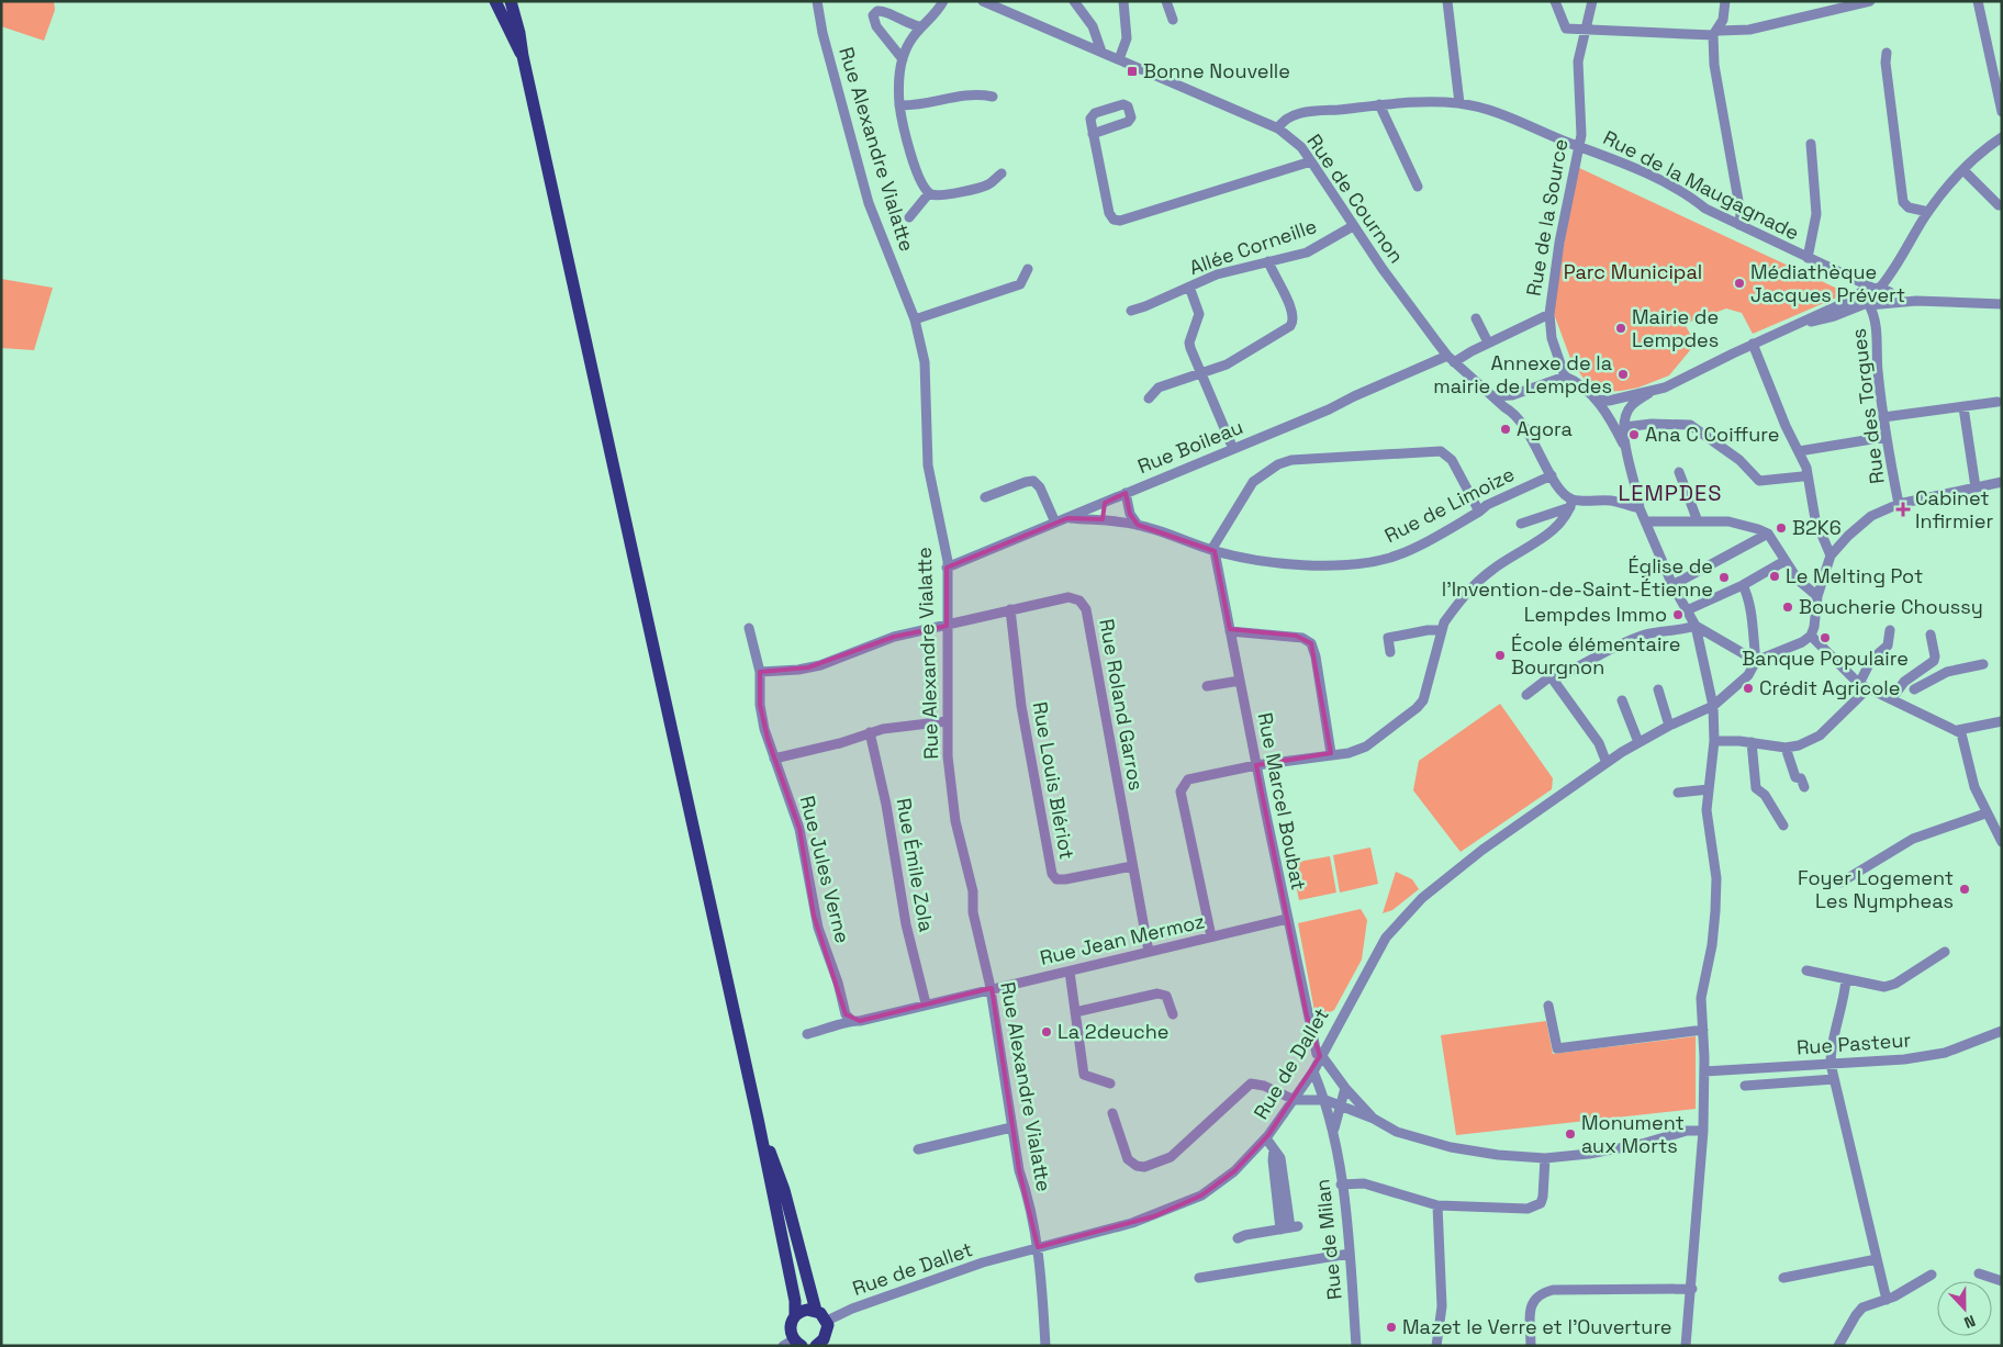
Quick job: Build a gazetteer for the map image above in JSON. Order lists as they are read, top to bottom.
{
  "streets": {
    "street": [
      "Rue Alexandre Vialatte",
      "Rue de la Maugagnade",
      "Rue de Cournon",
      "Rue de la Source",
      "Allée Corneille",
      "Rue des Torgues",
      "Rue Boileau",
      "Rue de Limoize",
      "Rue Roland Garros",
      "Rue Louis Blériot",
      "Rue Marcel Boubat",
      "Rue Émile Zola",
      "Rue Jules Verne",
      "Rue Jean Mermoz",
      "Rue Pasteur",
      "Rue de Dallet",
      "Rue de Milan"
    ]
  },
  "crossings": [
    ["Rue Alexandre Vialatte", "Rue Boileau"],
    ["Rue Alexandre Vialatte", "Rue Roland Garros"],
    ["Rue Alexandre Vialatte", "Rue Jean Mermoz"],
    ["Rue Alexandre Vialatte", "Rue de Dallet"],
    ["Rue de la Maugagnade", "Rue de Cournon"],
    ["Rue de la Maugagnade", "Rue de la Source"],
    ["Rue de la Maugagnade", "Rue des Torgues"],
    ["Rue de Cournon", "Allée Corneille"],
    ["Rue de Cournon", "Rue Boileau"],
    ["Rue de la Source", "Rue Boileau"],
    ["Rue Boileau", "Rue de Limoize"],
    ["Rue de Limoize", "Rue Marcel Boubat"],
    ["Rue Roland Garros", "Rue Louis Blériot"],
    ["Rue Roland Garros", "Rue Jules Verne"],
    ["Rue Roland Garros", "Rue Jean Mermoz"],
    ["Rue Marcel Boubat", "Rue Jean Mermoz"],
    ["Rue Marcel Boubat", "Rue de Dallet"],
    ["Rue Émile Zola", "Rue Jean Mermoz"],
    ["Rue Jules Verne", "Rue Jean Mermoz"],
    ["Rue de Dallet", "Rue de Milan"]
  ],
  "districts": ["LEMPDES"],
  "parks": ["Parc Municipal"],
  "places": {
    "transit": ["Bonne Nouvelle"],
    "other": [
      "Médiathèque Jacques Prévert",
      "Mairie de Lempdes",
      "Annexe de la mairie de Lempdes",
      "Agora",
      "Ana C Coiffure",
      "B2K6",
      "Le Melting Pot",
      "Église de l'Invention-de-Saint-Étienne",
      "Boucherie Choussy",
      "Lempdes Immo",
      "Banque Populaire",
      "École élémentaire Bourgnon",
      "Crédit Agricole",
      "Foyer Logement Les Nympheas",
      "La 2deuche",
      "Monument aux Morts",
      "Mazet le Verre et l'Ouverture"
    ],
    "health": ["Cabinet Infirmier"]
  },
  "north": "bottom"
}
